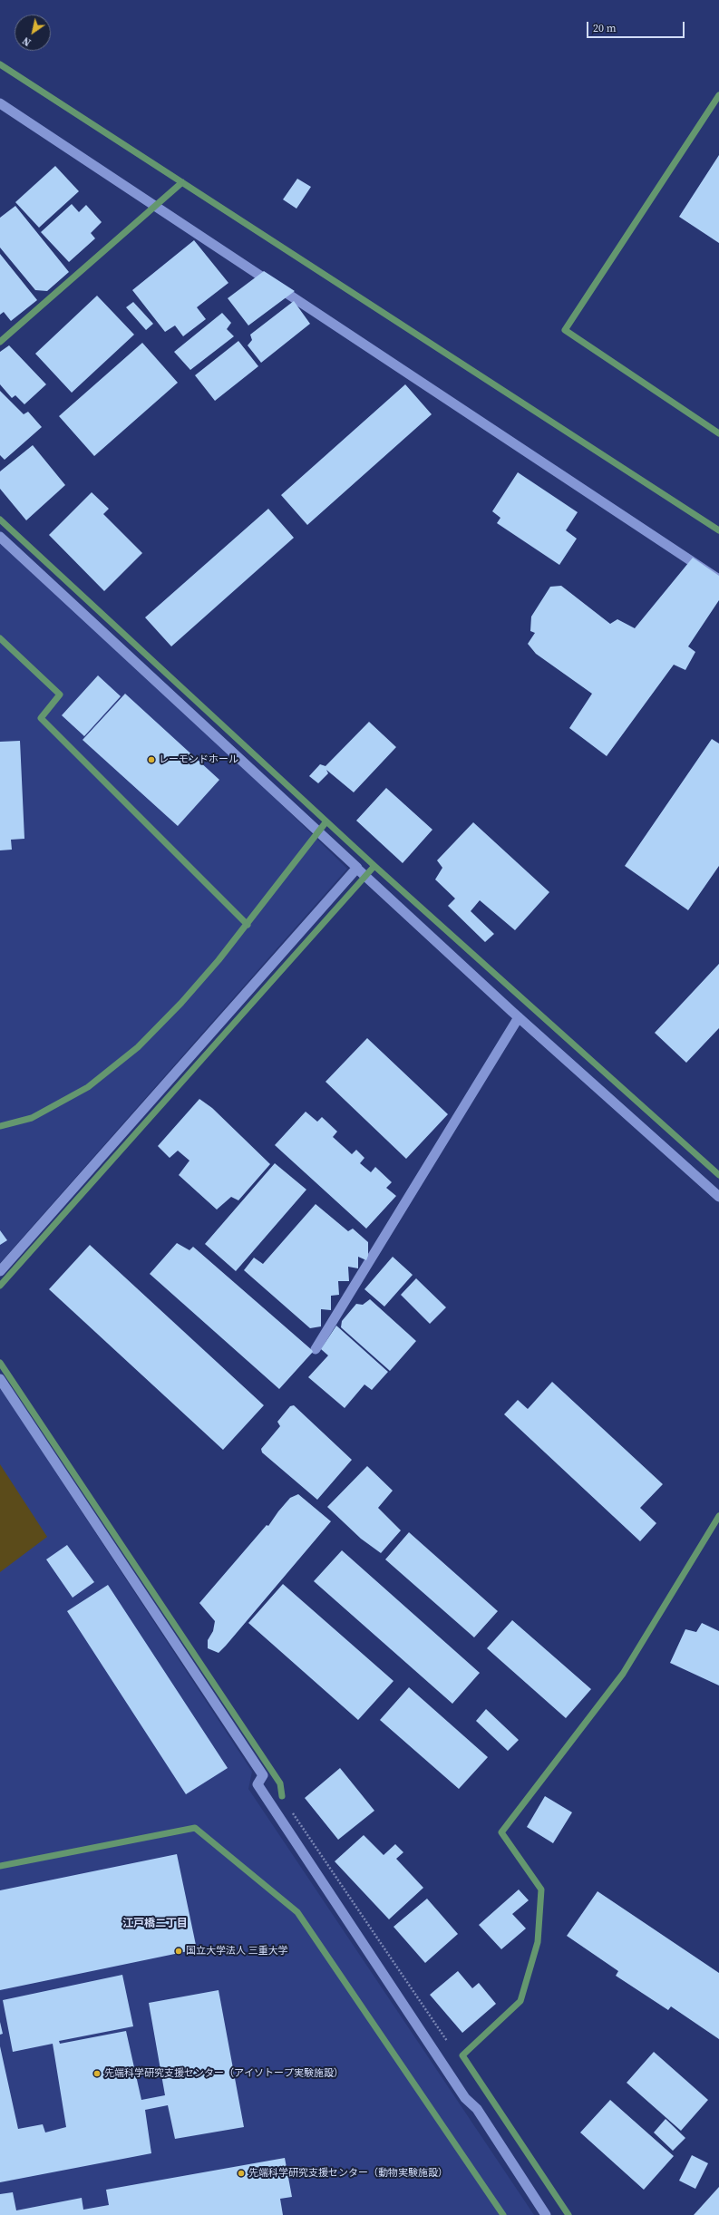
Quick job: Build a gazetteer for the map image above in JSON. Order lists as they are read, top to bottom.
{
  "districts": ["江戸橋二丁目"],
  "places": [
    "レーモンドホール",
    "国立大学法人 三重大学",
    "先端科学研究支援センター（アイソトープ実験施設）",
    "先端科学研究支援センター（動物実験施設）"
  ],
  "scale_bar": "20 m",
  "north": "bottom left"
}
